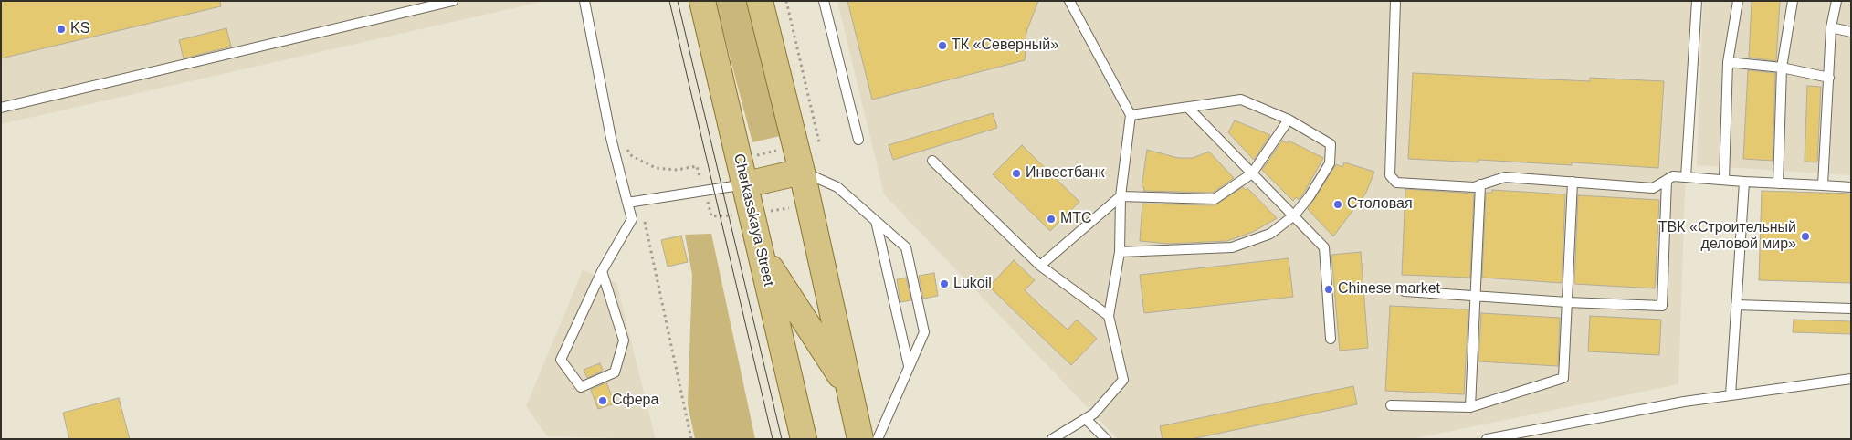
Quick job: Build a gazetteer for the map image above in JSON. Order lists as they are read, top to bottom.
{
  "streets": {
    "main road": ["Cherkasskaya Street"]
  },
  "places": [
    "KS",
    "ТК «Северный»",
    "Инвестбанк",
    "Столовая",
    "МТС",
    "ТВК «Строительный деловой мир»",
    "Lukoil",
    "Chinese market",
    "Сфера"
  ]
}
